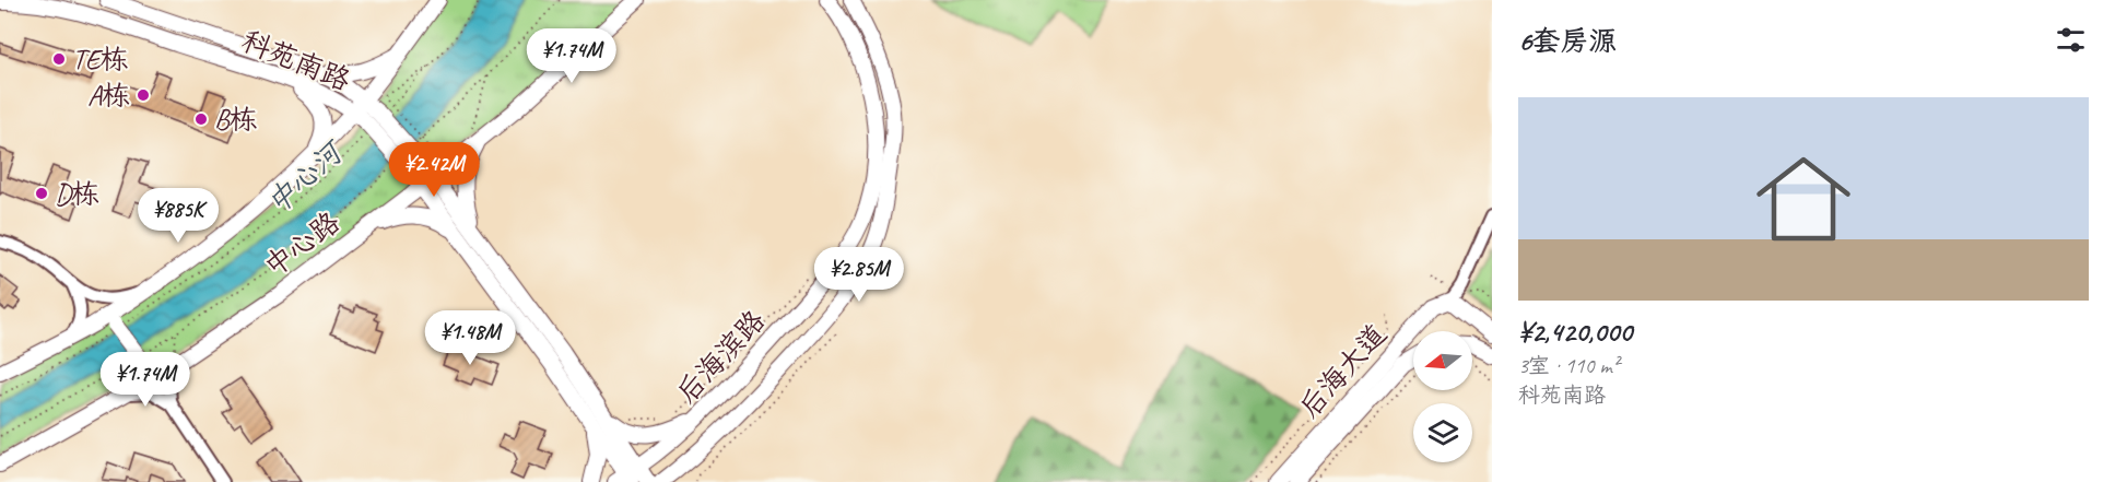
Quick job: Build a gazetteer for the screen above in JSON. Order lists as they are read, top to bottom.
{
  "streets": {
    "main road": [
      "科苑南路",
      "中心路",
      "后海滨路",
      "后海大道"
    ]
  },
  "crossings": [
    ["科苑南路", "中心路"],
    ["科苑南路", "后海滨路"]
  ],
  "water": ["中心河"],
  "places": [
    "TE栋",
    "A栋",
    "B栋",
    "D栋"
  ],
  "north": "left",
  "page": {
    "heading": "6套房源",
    "price": [
      "¥1.74M",
      "¥2.42M",
      "¥885K",
      "¥2.85M",
      "¥1.48M",
      "¥1.74M"
    ],
    "list": [
      {
        "name": "¥2,420,000",
        "note": "3室 · 110 m² · 科苑南路"
      }
    ]
  }
}
